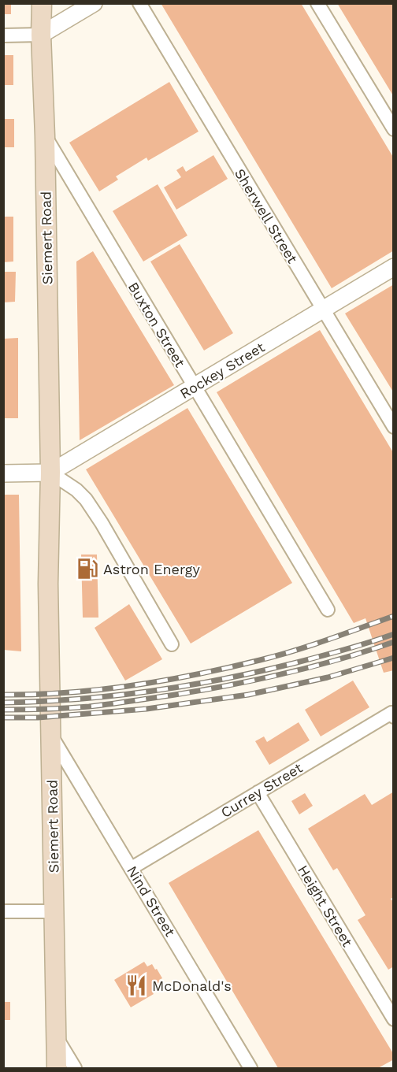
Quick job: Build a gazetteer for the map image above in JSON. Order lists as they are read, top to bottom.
{
  "streets": {
    "main road": ["Siemert Road"],
    "street": [
      "Sherwell Street",
      "Buxton Street",
      "Rockey Street",
      "Currey Street",
      "Nind Street",
      "Height Street"
    ]
  },
  "crossings": [
    ["Sherwell Street", "Rockey Street"],
    ["Siemert Road", "Buxton Street"],
    ["Siemert Road", "Rockey Street"],
    ["Siemert Road", "Nind Street"],
    ["Buxton Street", "Rockey Street"],
    ["Currey Street", "Nind Street"],
    ["Currey Street", "Height Street"]
  ],
  "places": {
    "fuel station": ["Astron Energy"],
    "restaurant": ["McDonald's"]
  }
}
